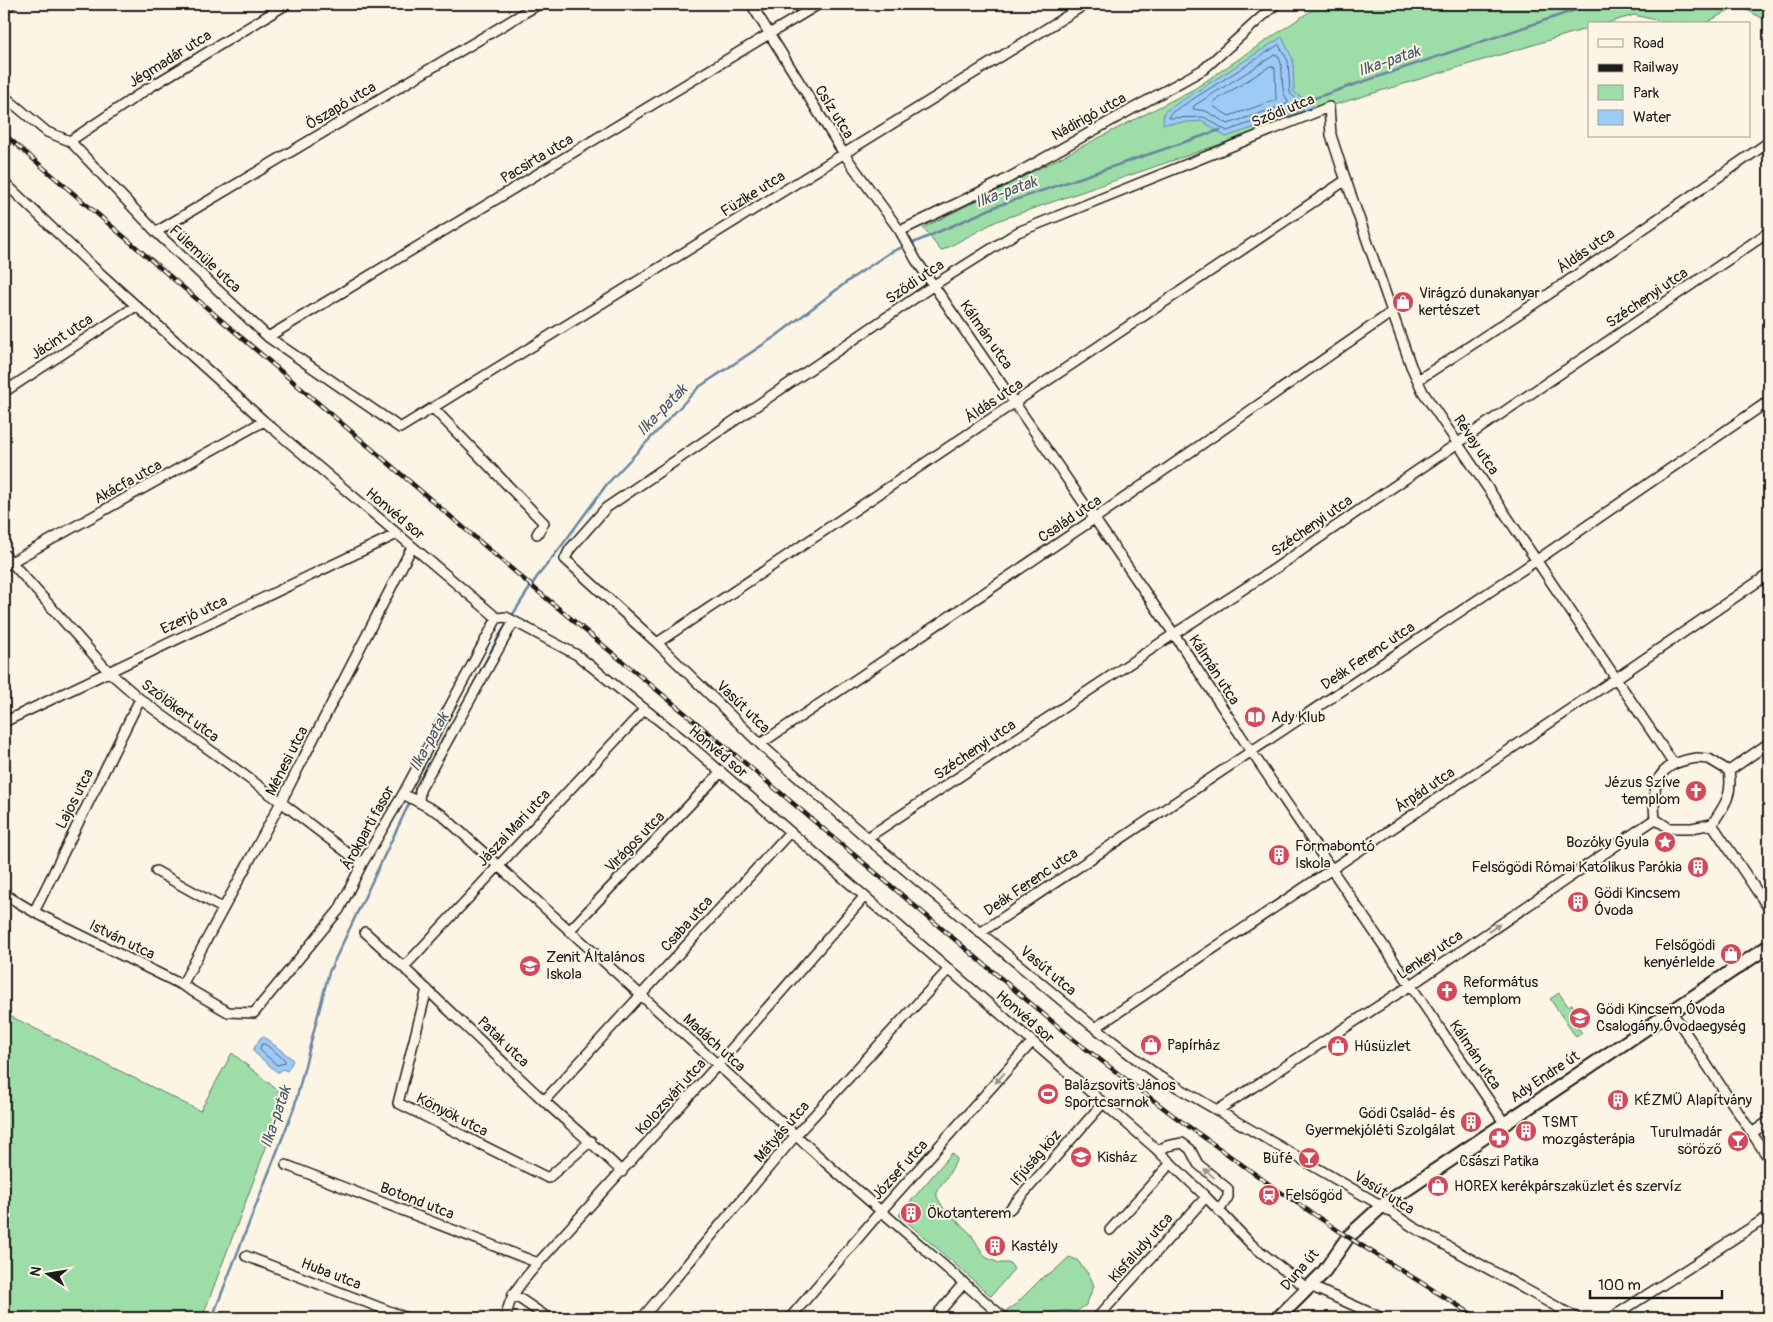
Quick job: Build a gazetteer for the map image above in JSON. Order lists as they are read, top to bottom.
{
  "streets": {
    "street": [
      "Jégmadár utca",
      "Őszapó utca",
      "Sződi utca",
      "Csíz utca",
      "Nádirigó utca",
      "Pacsirta utca",
      "Füzike utca",
      "Áldás utca",
      "Fülemüle utca",
      "Széchenyi utca",
      "Kálmán utca",
      "Jácint utca",
      "Révay utca",
      "Akácfa utca",
      "Honvéd sor",
      "Család utca",
      "Ezerjó utca",
      "Deák Ferenc utca",
      "Vasút utca",
      "Szőlőkert utca",
      "Ménesi utca",
      "Árpád utca",
      "Lajos utca",
      "Árokparti fasor",
      "Jászai Mari utca",
      "Virágos utca",
      "Csaba utca",
      "István utca",
      "Lenkey utca",
      "Patak utca",
      "Madách utca",
      "Ady Endre út",
      "Kolozsvári utca",
      "Könyök utca",
      "Mátyás utca",
      "Ifjúság köz",
      "József utca",
      "Botond utca",
      "Kisfaludy utca",
      "Duna út",
      "Huba utca"
    ]
  },
  "crossings": [
    ["Jégmadár utca", "Fülemüle utca"],
    ["Őszapó utca", "Fülemüle utca"],
    ["Sződi utca", "Kálmán utca"],
    ["Sződi utca", "Révay utca"],
    ["Sződi utca", "Vasút utca"],
    ["Csíz utca", "Nádirigó utca"],
    ["Csíz utca", "Pacsirta utca"],
    ["Csíz utca", "Füzike utca"],
    ["Csíz utca", "Kálmán utca"],
    ["Nádirigó utca", "Kálmán utca"],
    ["Pacsirta utca", "Fülemüle utca"],
    ["Füzike utca", "Fülemüle utca"],
    ["Áldás utca", "Kálmán utca"],
    ["Áldás utca", "Révay utca"],
    ["Áldás utca", "Vasút utca"],
    ["Széchenyi utca", "Kálmán utca"],
    ["Széchenyi utca", "Révay utca"],
    ["Széchenyi utca", "Vasút utca"],
    ["Kálmán utca", "Család utca"],
    ["Kálmán utca", "Deák Ferenc utca"],
    ["Kálmán utca", "Árpád utca"],
    ["Kálmán utca", "Lenkey utca"],
    ["Kálmán utca", "Ady Endre út"],
    ["Jácint utca", "Honvéd sor"],
    ["Révay utca", "Család utca"],
    ["Révay utca", "Deák Ferenc utca"],
    ["Révay utca", "Árpád utca"],
    ["Révay utca", "Lenkey utca"],
    ["Akácfa utca", "Honvéd sor"],
    ["Akácfa utca", "Szőlőkert utca"],
    ["Honvéd sor", "Ezerjó utca"],
    ["Honvéd sor", "Ménesi utca"],
    ["Honvéd sor", "Árokparti fasor"],
    ["Honvéd sor", "Jászai Mari utca"],
    ["Honvéd sor", "Virágos utca"],
    ["Honvéd sor", "Csaba utca"],
    ["Honvéd sor", "Kolozsvári utca"],
    ["Honvéd sor", "Mátyás utca"],
    ["Honvéd sor", "Ifjúság köz"],
    ["Honvéd sor", "József utca"],
    ["Honvéd sor", "Kisfaludy utca"],
    ["Honvéd sor", "Duna út"],
    ["Család utca", "Vasút utca"],
    ["Ezerjó utca", "Szőlőkert utca"],
    ["Deák Ferenc utca", "Vasút utca"],
    ["Vasút utca", "Árpád utca"],
    ["Vasút utca", "Lenkey utca"],
    ["Vasút utca", "Ady Endre út"],
    ["Szőlőkert utca", "Ménesi utca"],
    ["Szőlőkert utca", "Lajos utca"],
    ["Szőlőkert utca", "Árokparti fasor"],
    ["Ménesi utca", "István utca"],
    ["Lajos utca", "István utca"],
    ["Árokparti fasor", "István utca"],
    ["Árokparti fasor", "Madách utca"],
    ["Jászai Mari utca", "Patak utca"],
    ["Jászai Mari utca", "Madách utca"],
    ["Virágos utca", "Madách utca"],
    ["Csaba utca", "Patak utca"],
    ["Csaba utca", "Madách utca"],
    ["Patak utca", "Kolozsvári utca"],
    ["Patak utca", "Könyök utca"],
    ["Madách utca", "Kolozsvári utca"],
    ["Madách utca", "Mátyás utca"],
    ["Madách utca", "József utca"],
    ["Ady Endre út", "Duna út"],
    ["Kolozsvári utca", "Botond utca"]
  ],
  "one_way": ["Lenkey utca", "József utca"],
  "water": ["Ilka-patak"],
  "places": {
    "shop": [
      "Virágzó dunakanyar kertészet",
      "Felsőgödi kenyérlelde",
      "Papírház",
      "Húsüzlet",
      "HOREX kerékpárszaküzlet és szervíz"
    ],
    "library": ["Ady Klub"],
    "church": ["Jézus Szíve templom", "Református templom"],
    "place": ["Bozóky Gyula"],
    "building": [
      "Formabontó Iskola",
      "Felsőgödi Római Katolikus Parókia",
      "Gödi Kincsem Óvoda",
      "KÉZMŰ Alapítvány",
      "Gödi Család- és Gyermekjóléti Szolgálat",
      "TSMT mozgásterápia",
      "Ökotanterem",
      "Kastély"
    ],
    "school or university": ["Zenit Általános Iskola", "Gödi Kincsem Óvoda Csalogány Óvodaegység", "Kisház"],
    "sports": ["Balázsovits János Sportcsarnok"],
    "pharmacy": ["Császi Patika"],
    "bar": ["Turulmadár söröző", "Büfé"],
    "station": ["Felsőgöd"]
  },
  "legend": [
    "Road",
    "Railway",
    "Park",
    "Water"
  ],
  "scale_bar": "100 m",
  "north": "left"
}
